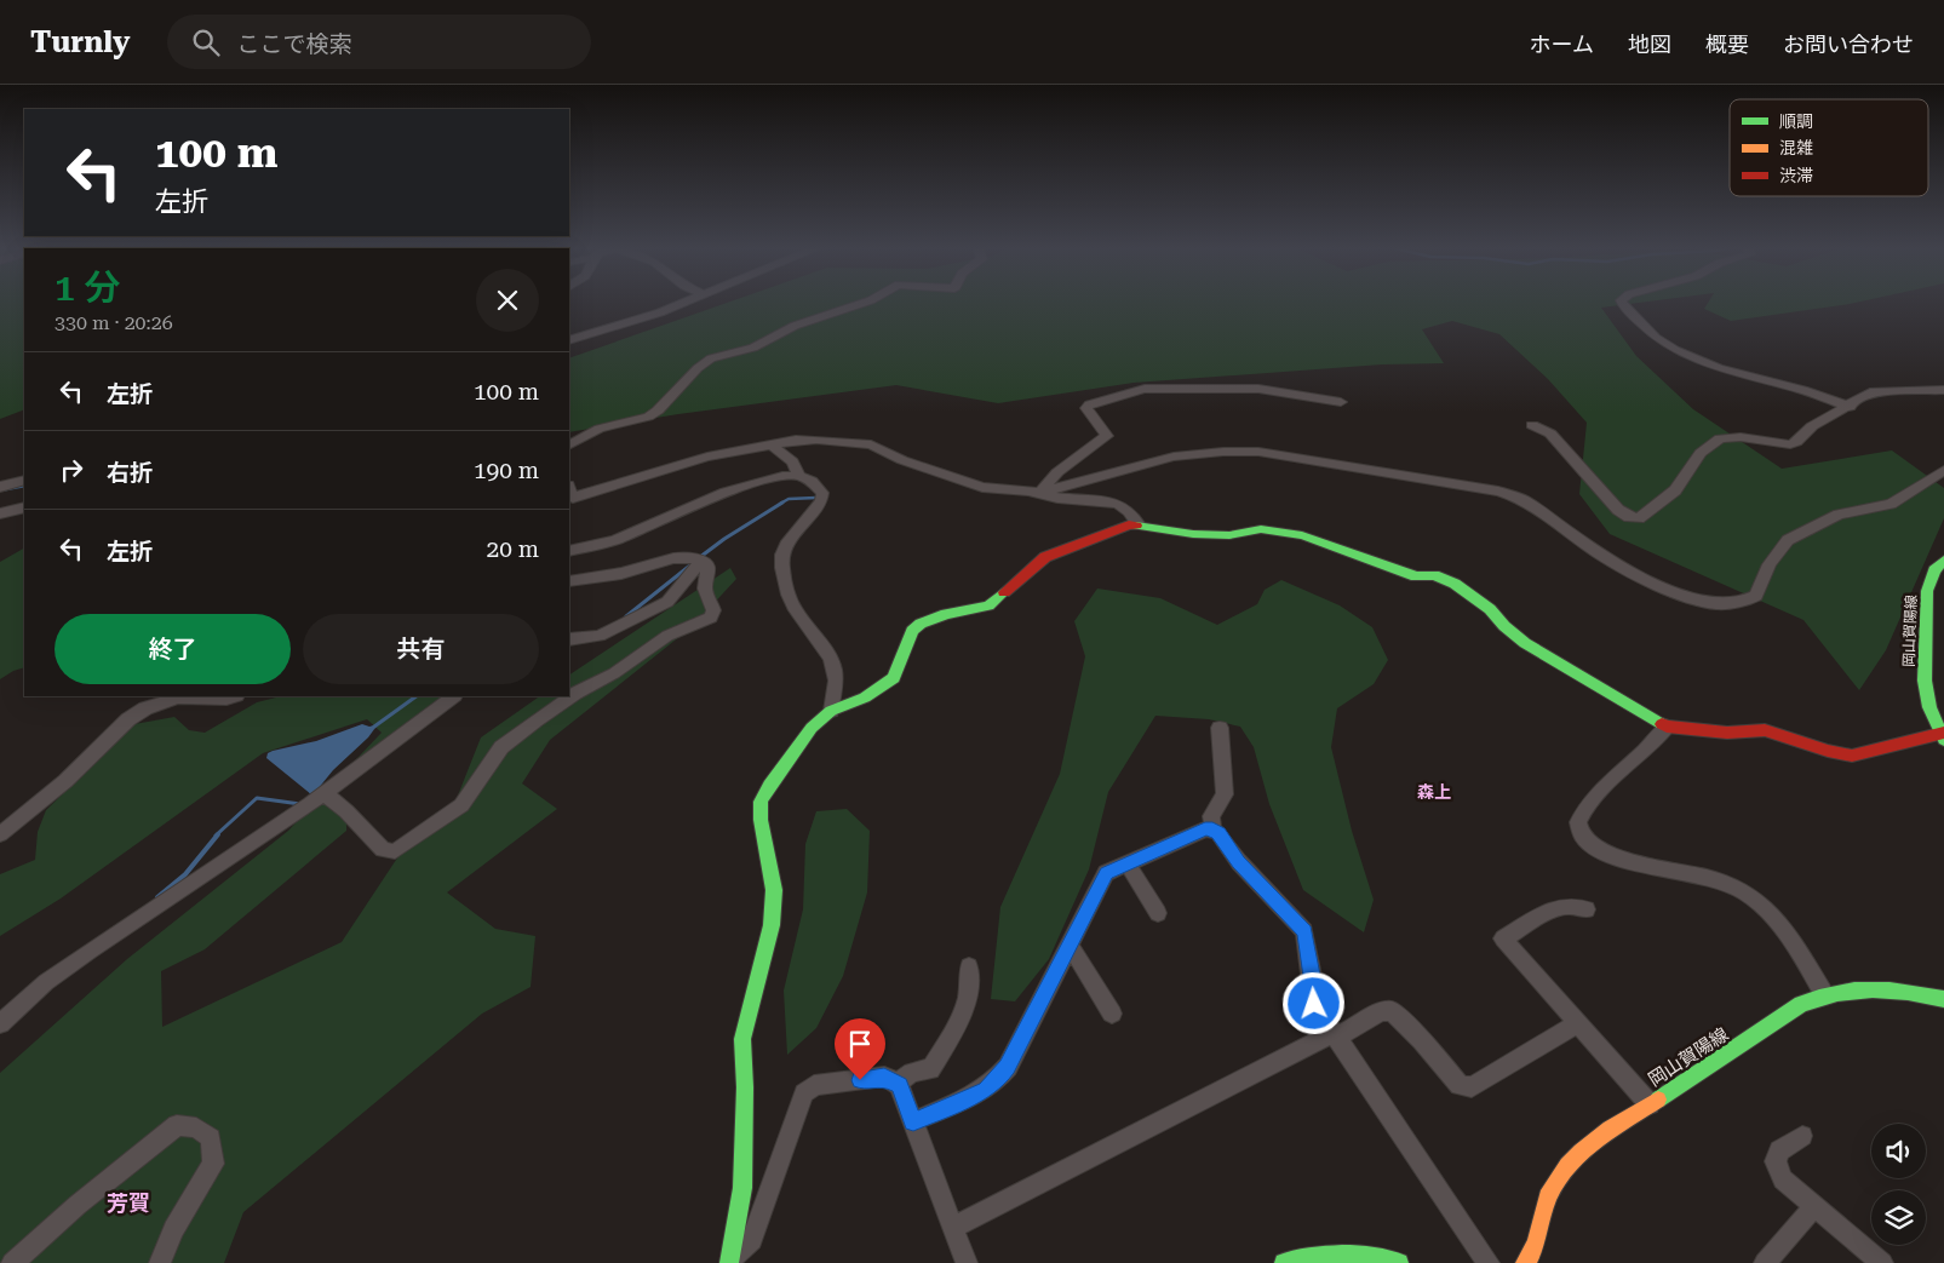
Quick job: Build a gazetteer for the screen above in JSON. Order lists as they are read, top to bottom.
{
  "streets": {
    "street": ["岡山賀陽線"]
  },
  "districts": ["森上", "芳賀"],
  "legend": ["順調", "混雑", "渋滞"],
  "page": {
    "header": "Turnly",
    "search": "ここで検索",
    "nav": [
      "ホーム",
      "地図",
      "概要",
      "お問い合わせ"
    ],
    "turn": ["100 m", "左折"],
    "heading": ["1 分", "330 m · 20:26"],
    "list": [
      {
        "name": "左折",
        "value": "100 m"
      },
      {
        "name": "右折",
        "value": "190 m"
      },
      {
        "name": "左折",
        "value": "20 m"
      }
    ],
    "buttons": ["終了", "共有"]
  }
}
